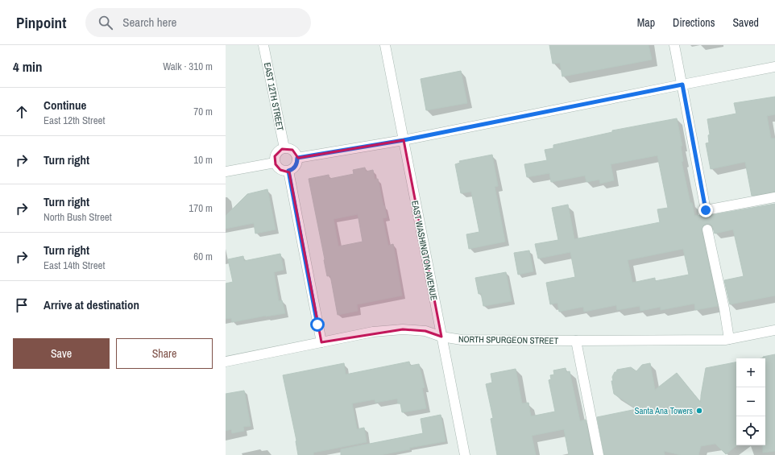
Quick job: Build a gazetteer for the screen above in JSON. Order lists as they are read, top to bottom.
{
  "streets": {
    "street": ["EAST 12TH STREET", "EAST WASHINGTON AVENUE", "NORTH SPURGEON STREET"]
  },
  "crossings": [
    ["EAST WASHINGTON AVENUE", "NORTH SPURGEON STREET"]
  ],
  "places": ["Santa Ana Towers"],
  "page": {
    "header": "Pinpoint",
    "search": "Search here",
    "nav": ["Map", "Directions", "Saved"],
    "heading": ["4 min", "Walk · 310 m"],
    "list": [
      ["Continue", "East 12th Street", "70 m"],
      ["Turn right", "10 m"],
      ["Turn right", "North Bush Street", "170 m"],
      ["Turn right", "East 14th Street", "60 m"],
      "Arrive at destination"
    ],
    "buttons": ["Save", "Share"],
    "map_buttons": ["+", "−"]
  }
}
